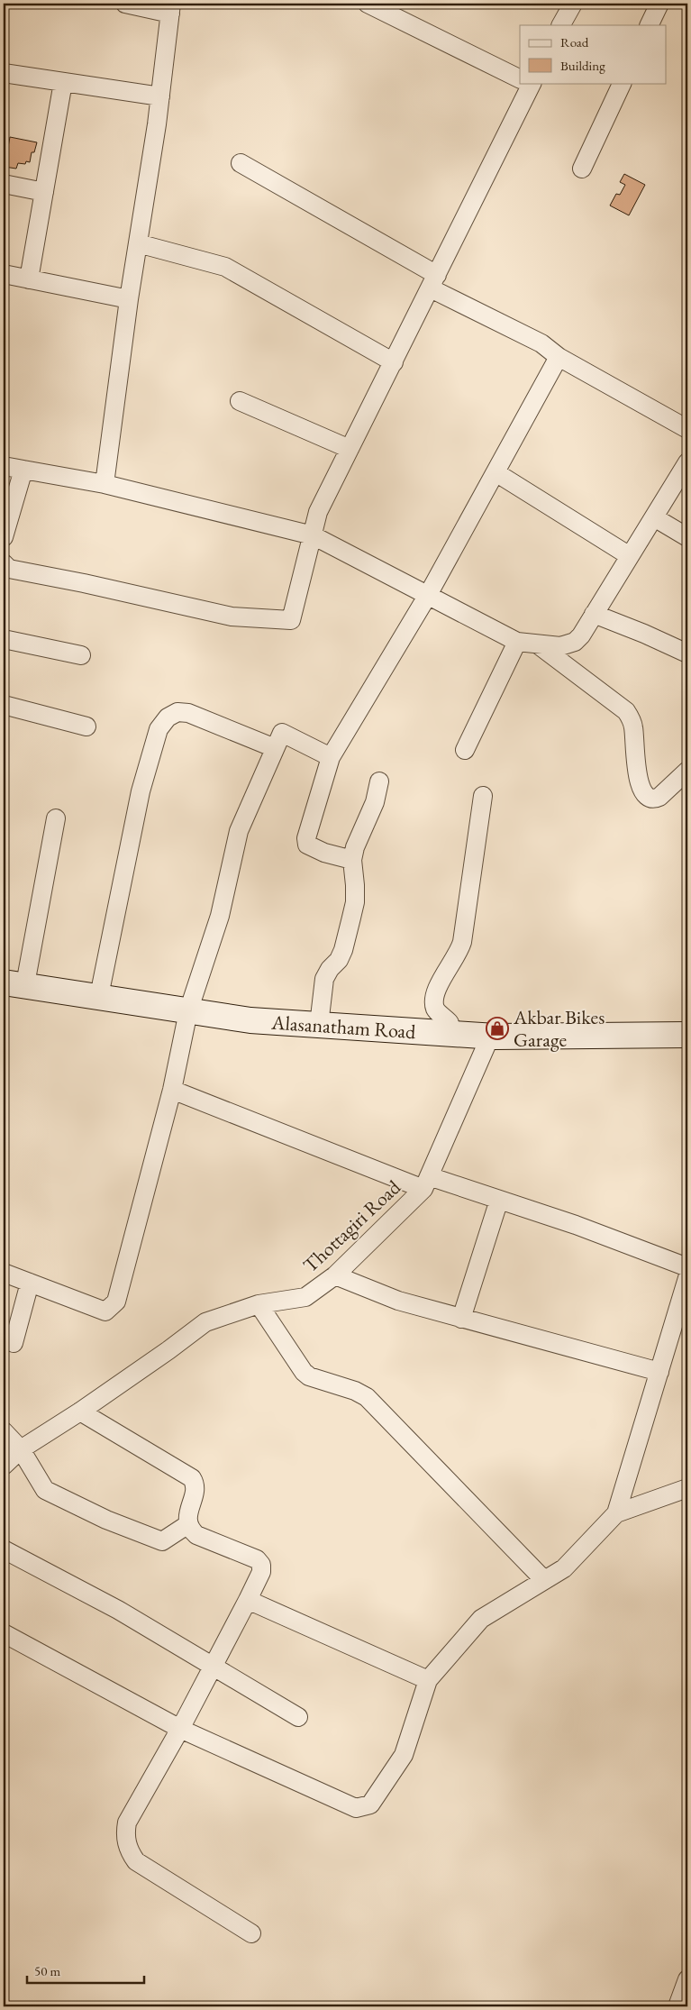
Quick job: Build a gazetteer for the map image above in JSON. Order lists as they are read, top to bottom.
{
  "streets": {
    "main road": ["Alasanatham Road"],
    "street": ["Thottagiri Road"]
  },
  "crossings": [
    ["Alasanatham Road", "Thottagiri Road"]
  ],
  "places": {
    "shop": ["Akbar Bikes Garage"]
  },
  "legend": ["Road", "Building"],
  "scale_bar": "50 m"
}
